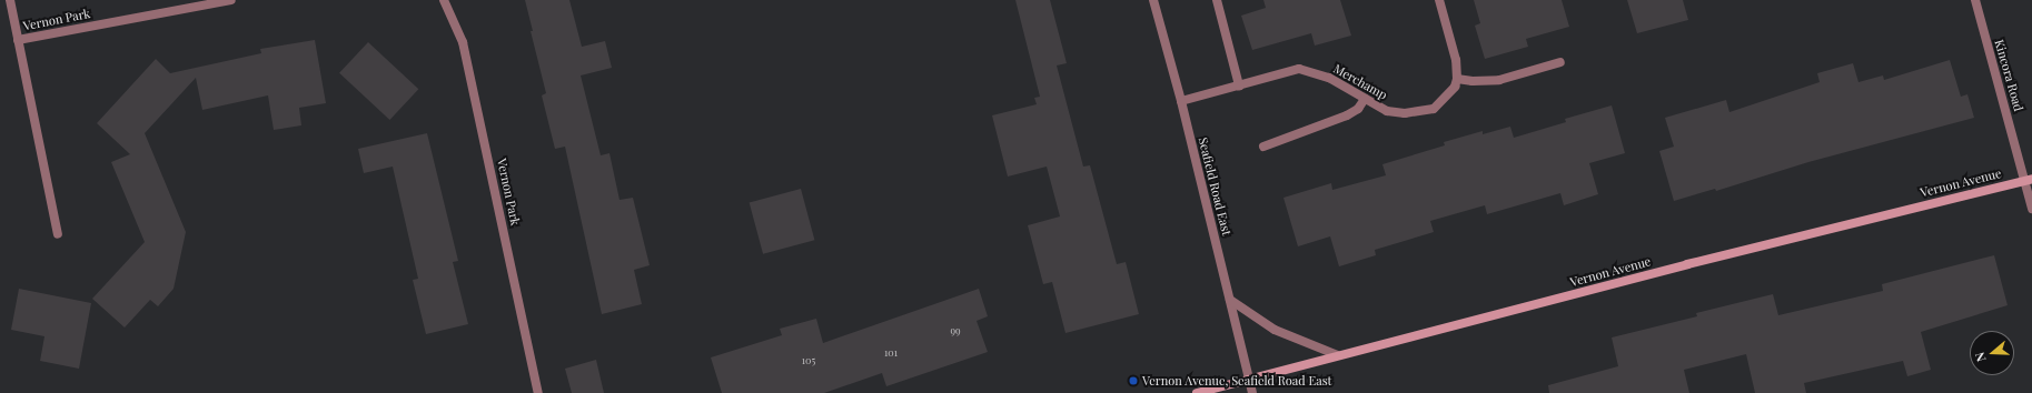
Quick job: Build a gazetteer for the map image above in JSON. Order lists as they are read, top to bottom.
{
  "streets": {
    "main road": ["Vernon Avenue"],
    "street": [
      "Vernon Park",
      "Kincora Road",
      "Merchamp",
      "Seafield Road East"
    ]
  },
  "crossings": [
    ["Kincora Road", "Vernon Avenue"],
    ["Merchamp", "Seafield Road East"],
    ["Vernon Avenue", "Seafield Road East"]
  ],
  "places": ["Vernon Avenue, Seafield Road East"],
  "house_numbers": ["99", "101", "105"],
  "north": "left"
}
